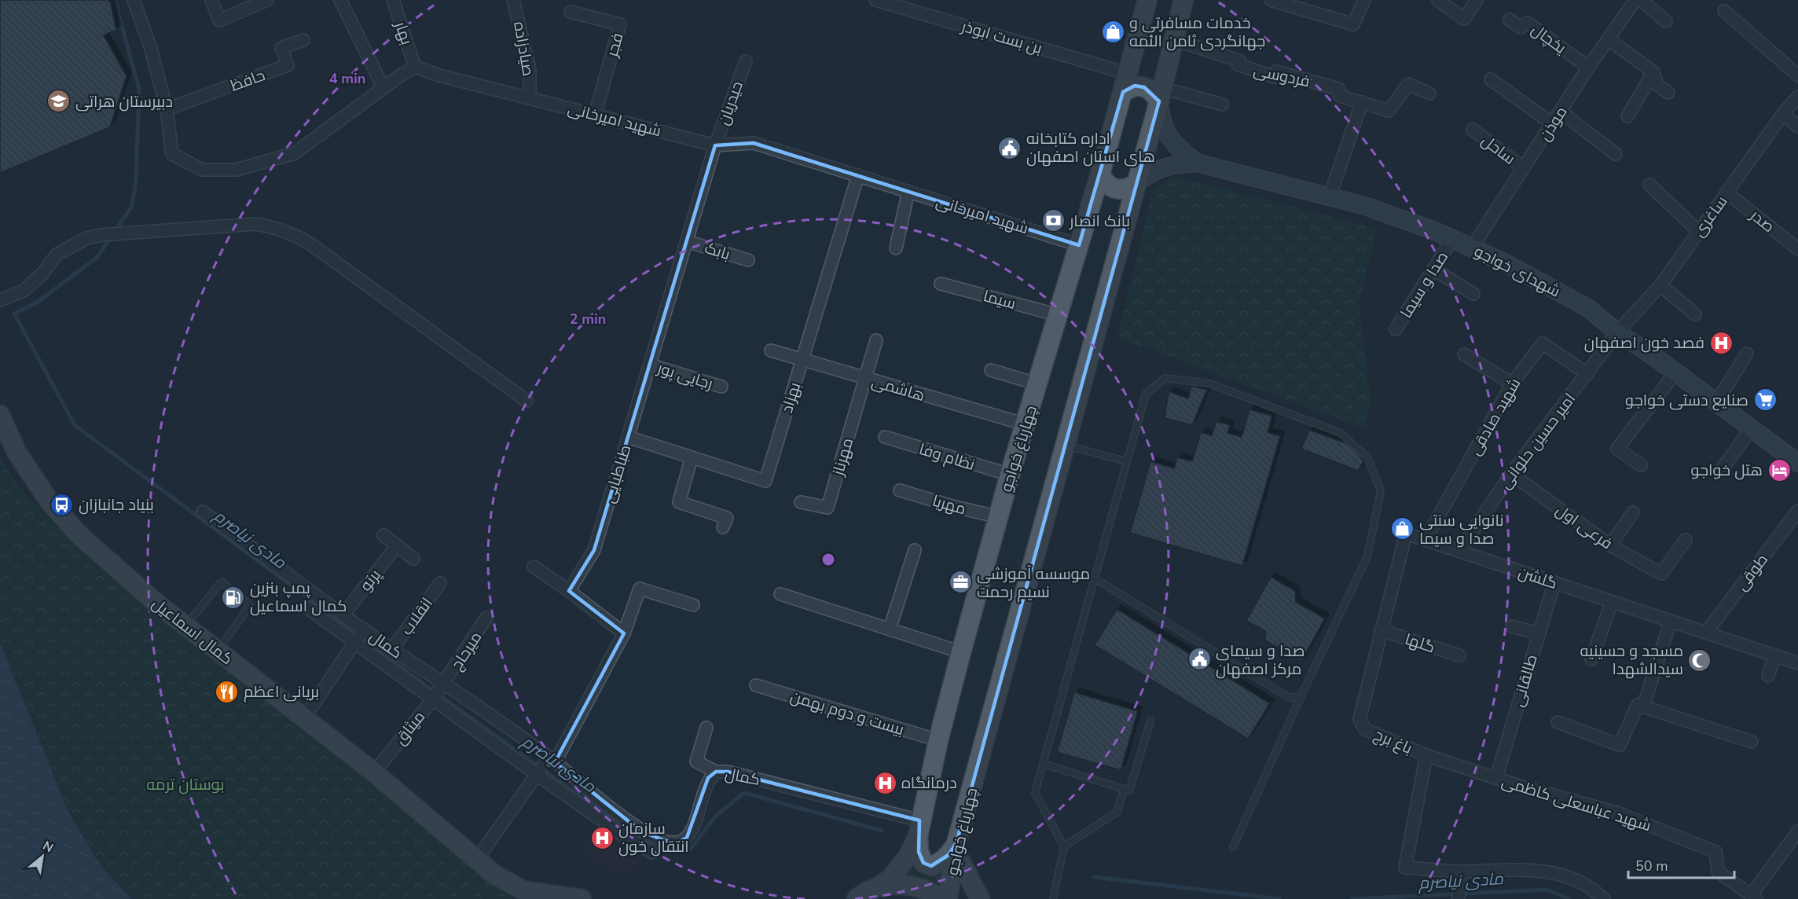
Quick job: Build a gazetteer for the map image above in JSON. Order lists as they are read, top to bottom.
{
  "streets": {
    "main road": ["شهدای خواجو", "چهارباغ خواجو", "کمال اسماعیل"],
    "street": [
      "بهار",
      "بن بست ابوذر",
      "یخچال",
      "فجر",
      "صیادزاده",
      "فردوسی",
      "حافظ",
      "حیدریان",
      "شهید امیرخانی",
      "موذن",
      "ساحل",
      "ساغری",
      "صدر",
      "بابک",
      "صدا و سیما",
      "سیما",
      "رجایی پور",
      "هاشمی",
      "بهزاد",
      "شهید صادقی",
      "امیر حسین حلوانی",
      "مهرناز",
      "نظام وفا",
      "طباطبایی",
      "مهریا",
      "فرعی اول",
      "طوقی",
      "گلشن",
      "پرتو",
      "انقلاب",
      "گلها",
      "کمال",
      "میرحاج",
      "طالقانی",
      "بیست و دوم بهمن",
      "میثاق",
      "باغ برج",
      "شهید عباسعلی کاظمی"
    ]
  },
  "crossings": [
    ["بهار", "شهید امیرخانی"],
    ["بن بست ابوذر", "چهارباغ خواجو"],
    ["یخچال", "موذن"],
    ["فجر", "شهید امیرخانی"],
    ["صیادزاده", "شهید امیرخانی"],
    ["فردوسی", "چهارباغ خواجو"],
    ["حیدریان", "شهید امیرخانی"],
    ["حیدریان", "طباطبایی"],
    ["شهید امیرخانی", "بهزاد"],
    ["شهید امیرخانی", "چهارباغ خواجو"],
    ["شهید امیرخانی", "طباطبایی"],
    ["موذن", "ساحل"],
    ["موذن", "شهدای خواجو"],
    ["ساغری", "صدر"],
    ["ساغری", "شهدای خواجو"],
    ["ساغری", "امیر حسین حلوانی"],
    ["بابک", "طباطبایی"],
    ["شهدای خواجو", "صدا و سیما"],
    ["شهدای خواجو", "امیر حسین حلوانی"],
    ["سیما", "چهارباغ خواجو"],
    ["رجایی پور", "طباطبایی"],
    ["هاشمی", "بهزاد"],
    ["هاشمی", "چهارباغ خواجو"],
    ["هاشمی", "مهرناز"],
    ["بهزاد", "طباطبایی"],
    ["شهید صادقی", "امیر حسین حلوانی"],
    ["شهید صادقی", "گلشن"],
    ["امیر حسین حلوانی", "فرعی اول"],
    ["امیر حسین حلوانی", "گلشن"],
    ["چهارباغ خواجو", "نظام وفا"],
    ["چهارباغ خواجو", "مهریا"],
    ["چهارباغ خواجو", "کمال"],
    ["چهارباغ خواجو", "بیست و دوم بهمن"],
    ["طوقی", "گلشن"],
    ["گلشن", "طالقانی"],
    ["گلشن", "باغ برج"],
    ["پرتو", "کمال"],
    ["انقلاب", "کمال"],
    ["کمال اسماعیل", "کمال"],
    ["کمال اسماعیل", "میثاق"],
    ["گلها", "باغ برج"],
    ["کمال", "میرحاج"],
    ["کمال", "میثاق"],
    ["میرحاج", "میثاق"],
    ["طالقانی", "شهید عباسعلی کاظمی"],
    ["باغ برج", "شهید عباسعلی کاظمی"]
  ],
  "water": ["مادی نیاصرم"],
  "parks": ["بوستان ترمه"],
  "places": {
    "shop": ["خدمات مسافرتی و جهانگردی ثامن الئمه", "نانوایی سنتی صدا و سیما"],
    "school or university": ["دبیرستان هراتی"],
    "public building": ["اداره کتابخانه های استان اصفهان", "صدا و سیمای مرکز اصفهان"],
    "bank": ["بانک انصار"],
    "hospital": ["فصد خون اصفهان", "درمانگاه", "سازمان انتقال خون"],
    "supermarket": ["صنایع دستی خواجو"],
    "hotel": ["هتل خواجو"],
    "bus stop": ["بنیاد جانبازان"],
    "office": ["موسسه آموزشی نسیم رحمت"],
    "fuel station": ["پمپ بنزین کمال اسماعیل"],
    "mosque": ["مسجد و حسینیه سیدالشهدا"],
    "restaurant": ["بریانی اعظم"]
  },
  "scale_bar": "50 m",
  "north": "top right",
  "rings": ["4 min", "2 min"]
}
